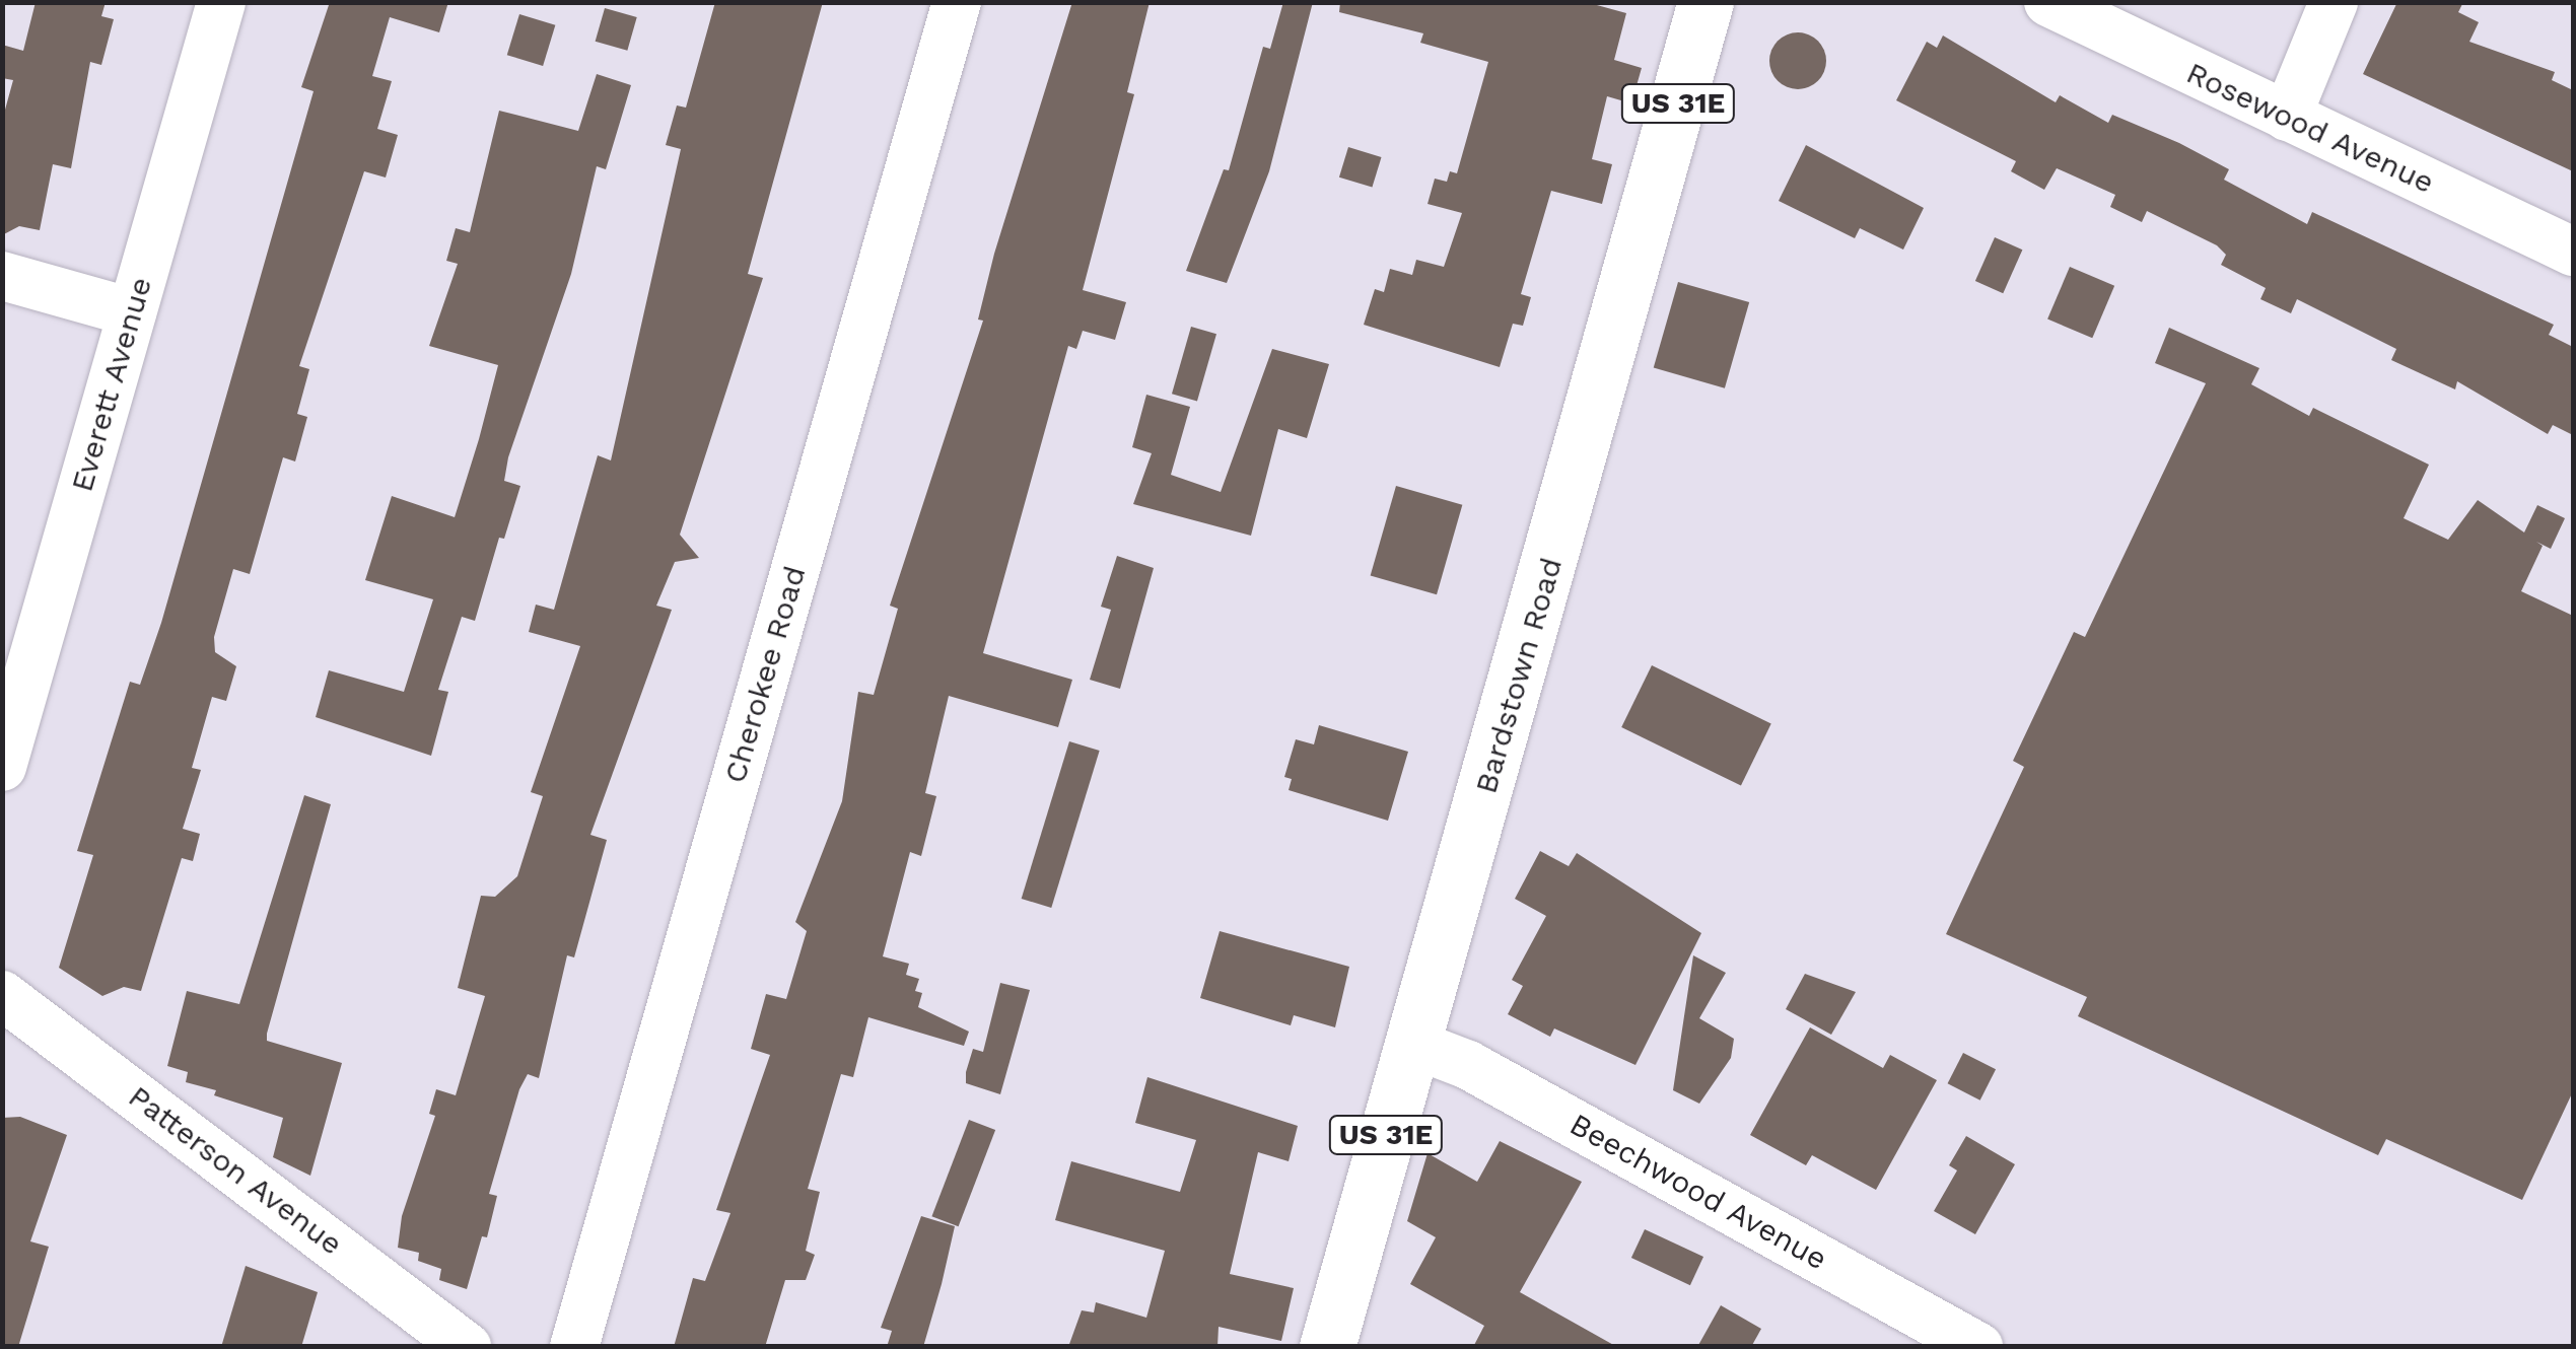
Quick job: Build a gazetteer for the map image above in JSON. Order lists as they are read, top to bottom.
{
  "streets": {
    "main road": ["US 31E", "Bardstown Road"],
    "street": [
      "Rosewood Avenue",
      "Everett Avenue",
      "Cherokee Road",
      "Patterson Avenue",
      "Beechwood Avenue"
    ]
  },
  "crossings": [
    ["Bardstown Road", "Beechwood Avenue"]
  ]
}
